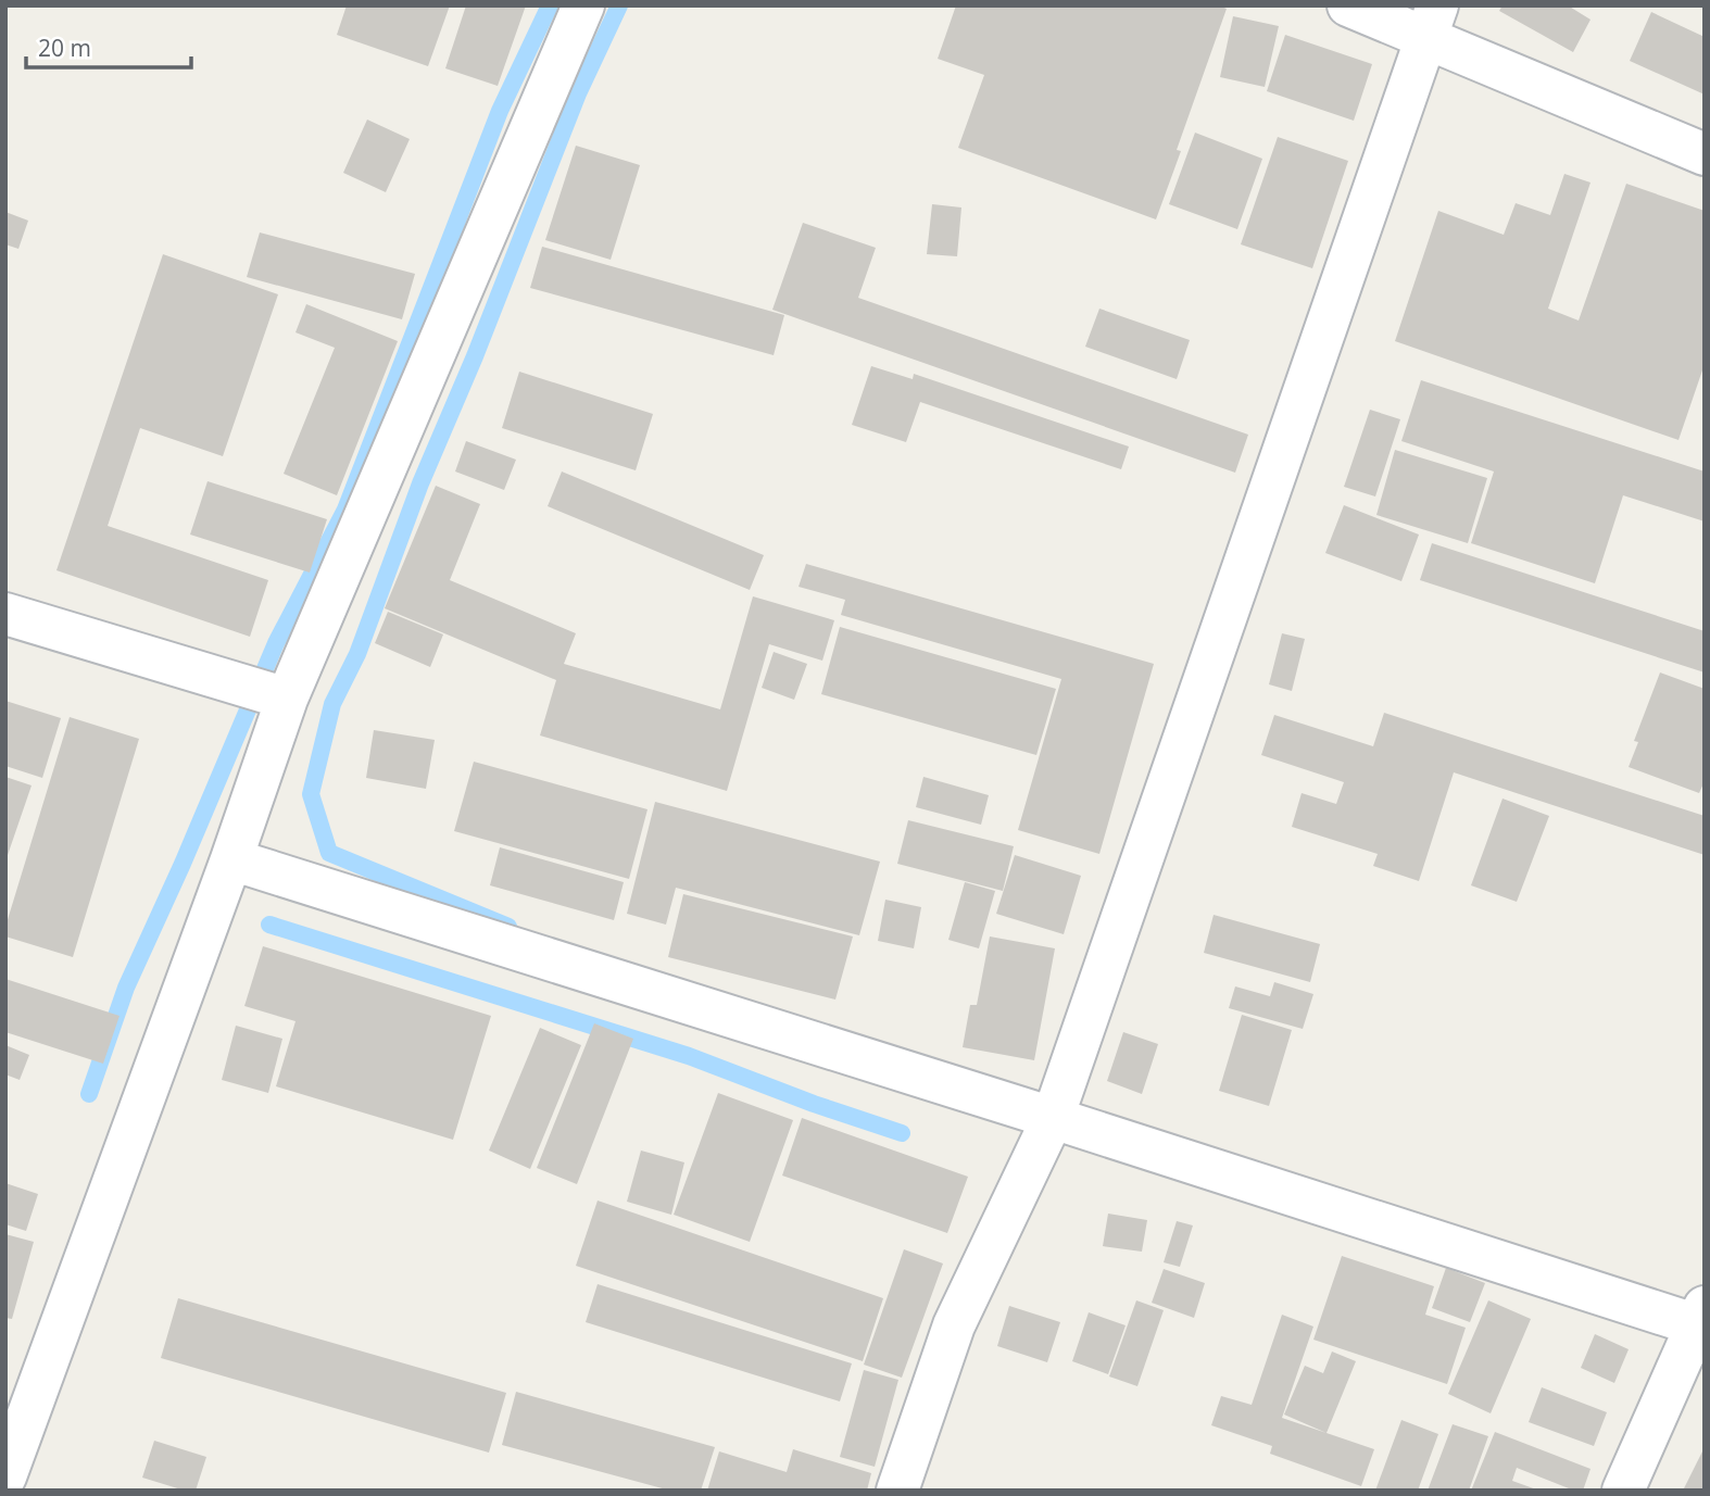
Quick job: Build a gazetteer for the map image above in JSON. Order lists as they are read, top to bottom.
{
  "scale_bar": "20 m"
}
